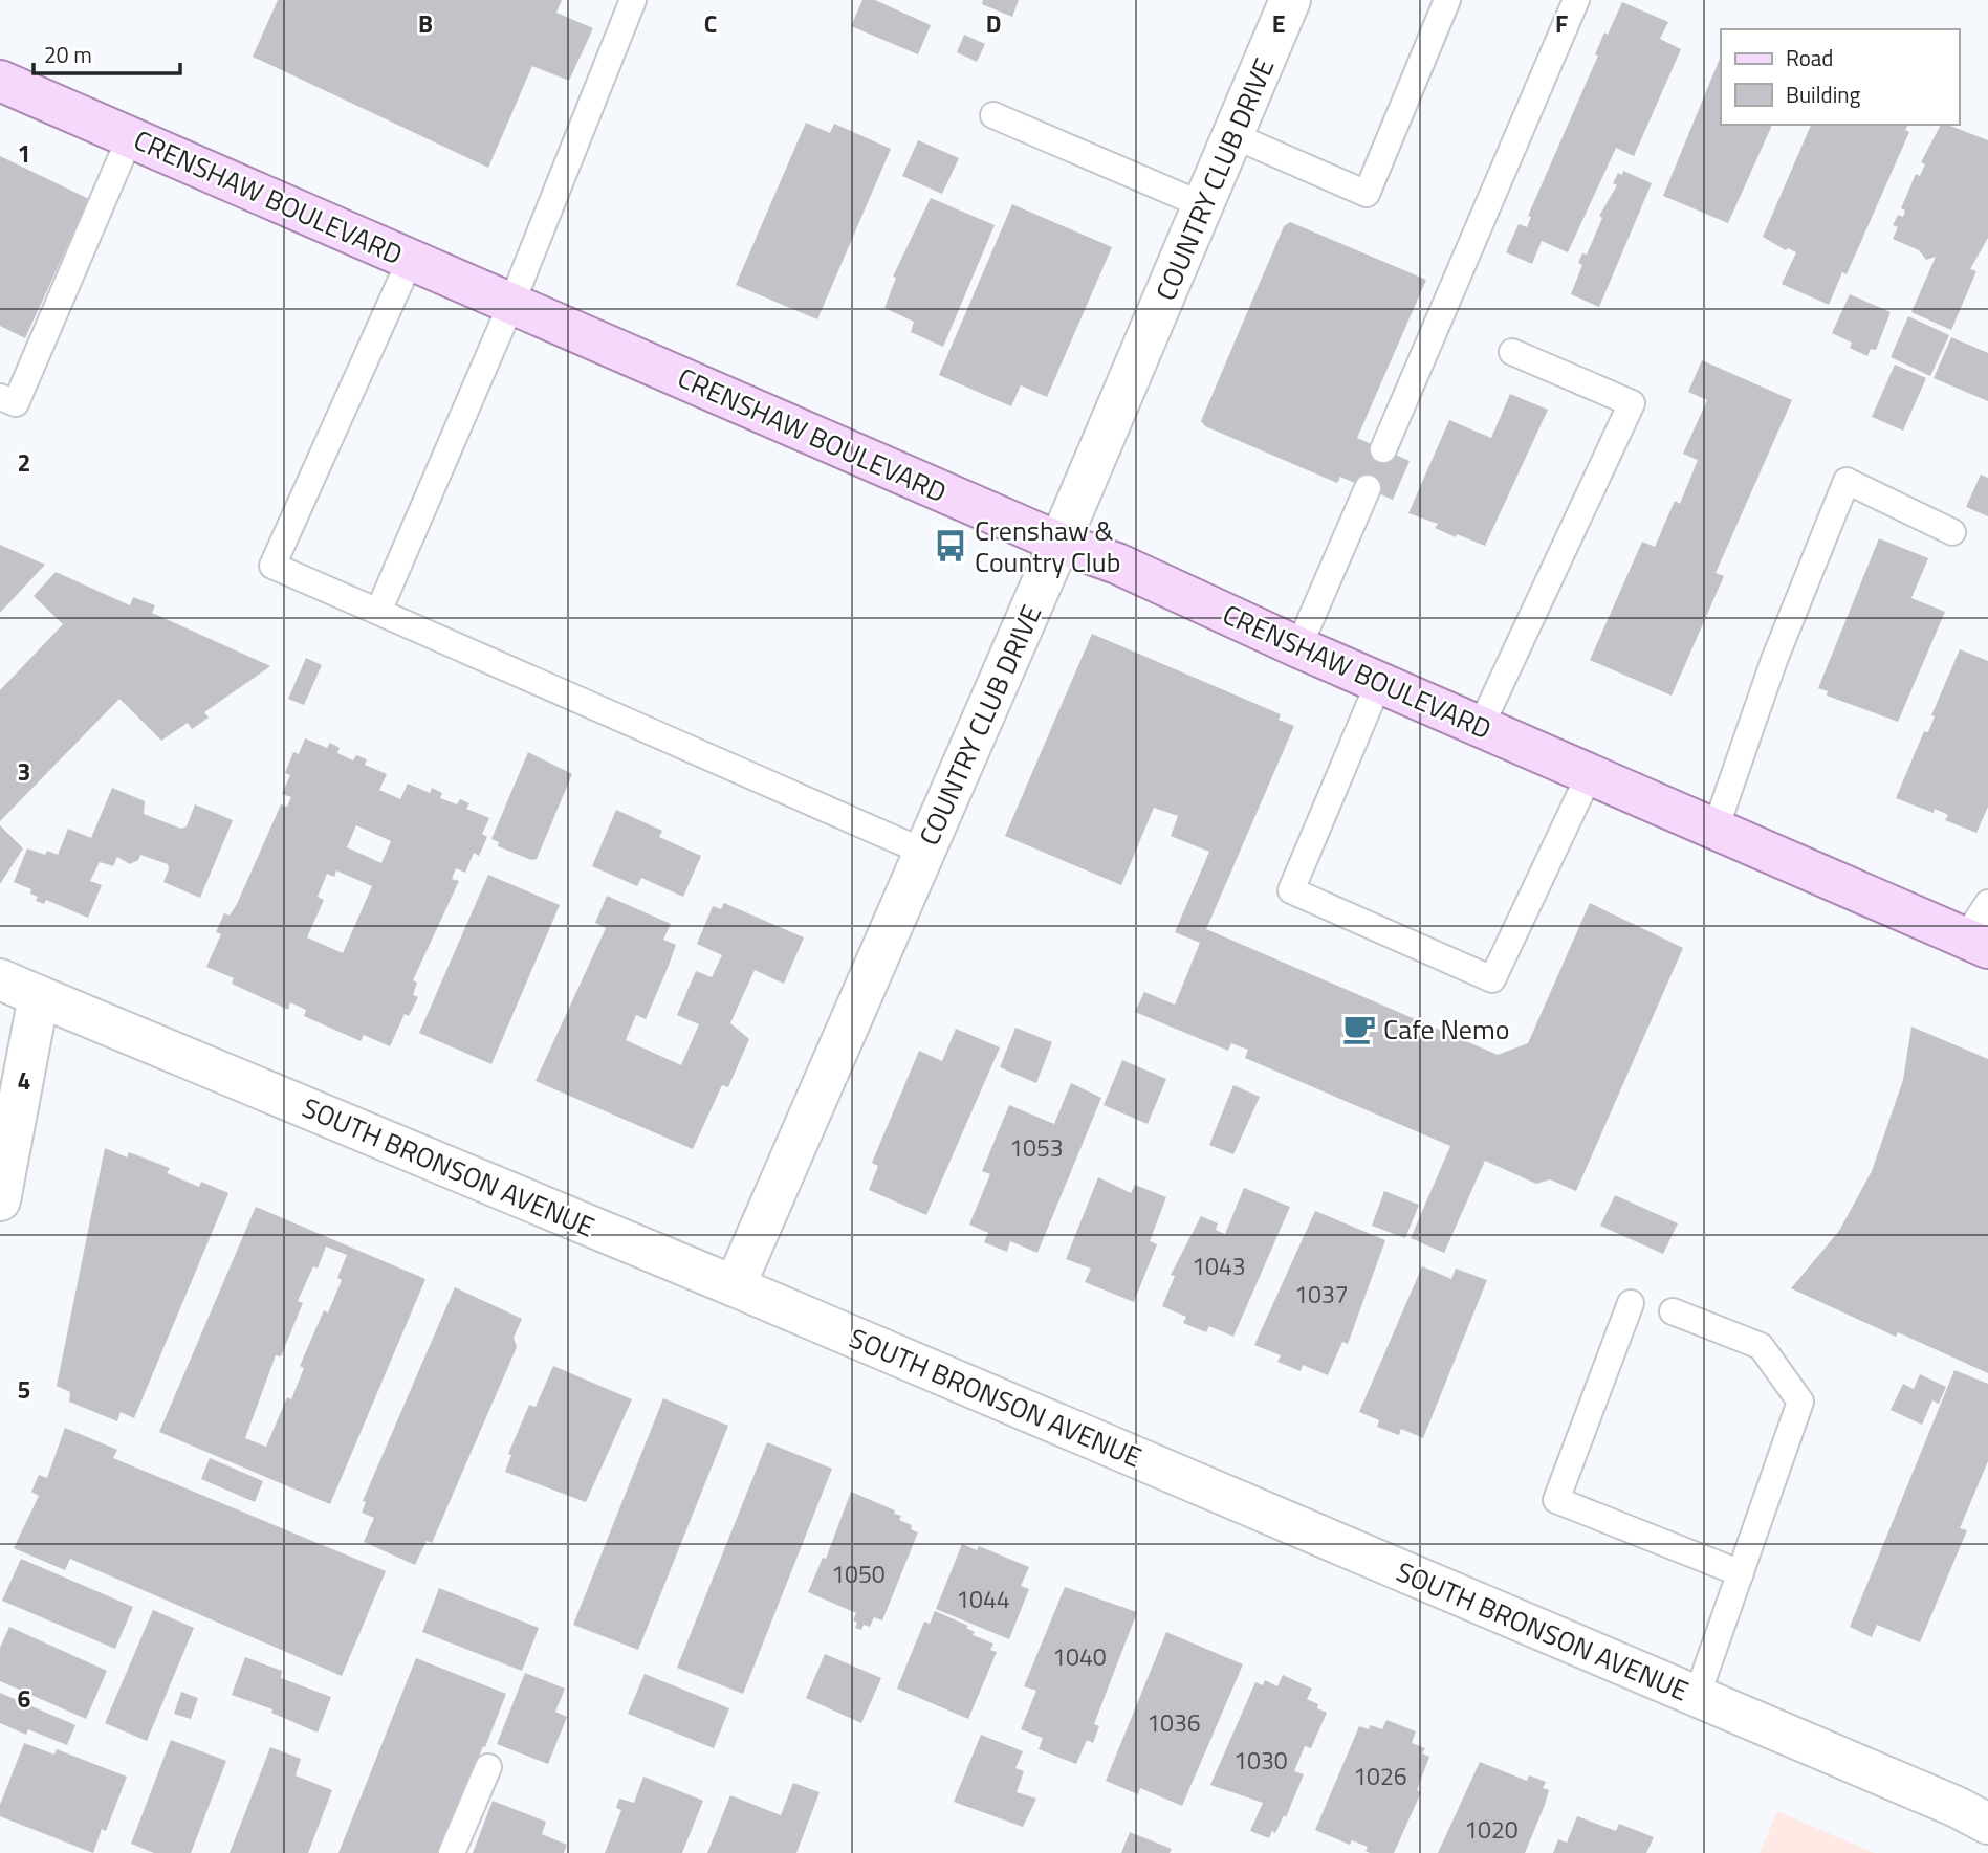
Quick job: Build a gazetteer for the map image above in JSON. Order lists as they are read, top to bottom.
{
  "streets": {
    "main road": ["CRENSHAW BOULEVARD"],
    "street": ["COUNTRY CLUB DRIVE", "SOUTH BRONSON AVENUE"]
  },
  "crossings": [
    ["COUNTRY CLUB DRIVE", "CRENSHAW BOULEVARD"],
    ["COUNTRY CLUB DRIVE", "SOUTH BRONSON AVENUE"]
  ],
  "places": {
    "bus stop": ["Crenshaw & Country Club"],
    "cafe": ["Cafe Nemo"]
  },
  "house_numbers": [
    "1053",
    "1043",
    "1037",
    "1050",
    "1044",
    "1040",
    "1036",
    "1030",
    "1026",
    "1020"
  ],
  "legend": ["Road", "Building"],
  "scale_bar": "20 m",
  "grid": {
    "columns": [
      "B",
      "C",
      "D",
      "E",
      "F"
    ],
    "rows": [
      "1",
      "2",
      "3",
      "4",
      "5",
      "6"
    ]
  }
}
